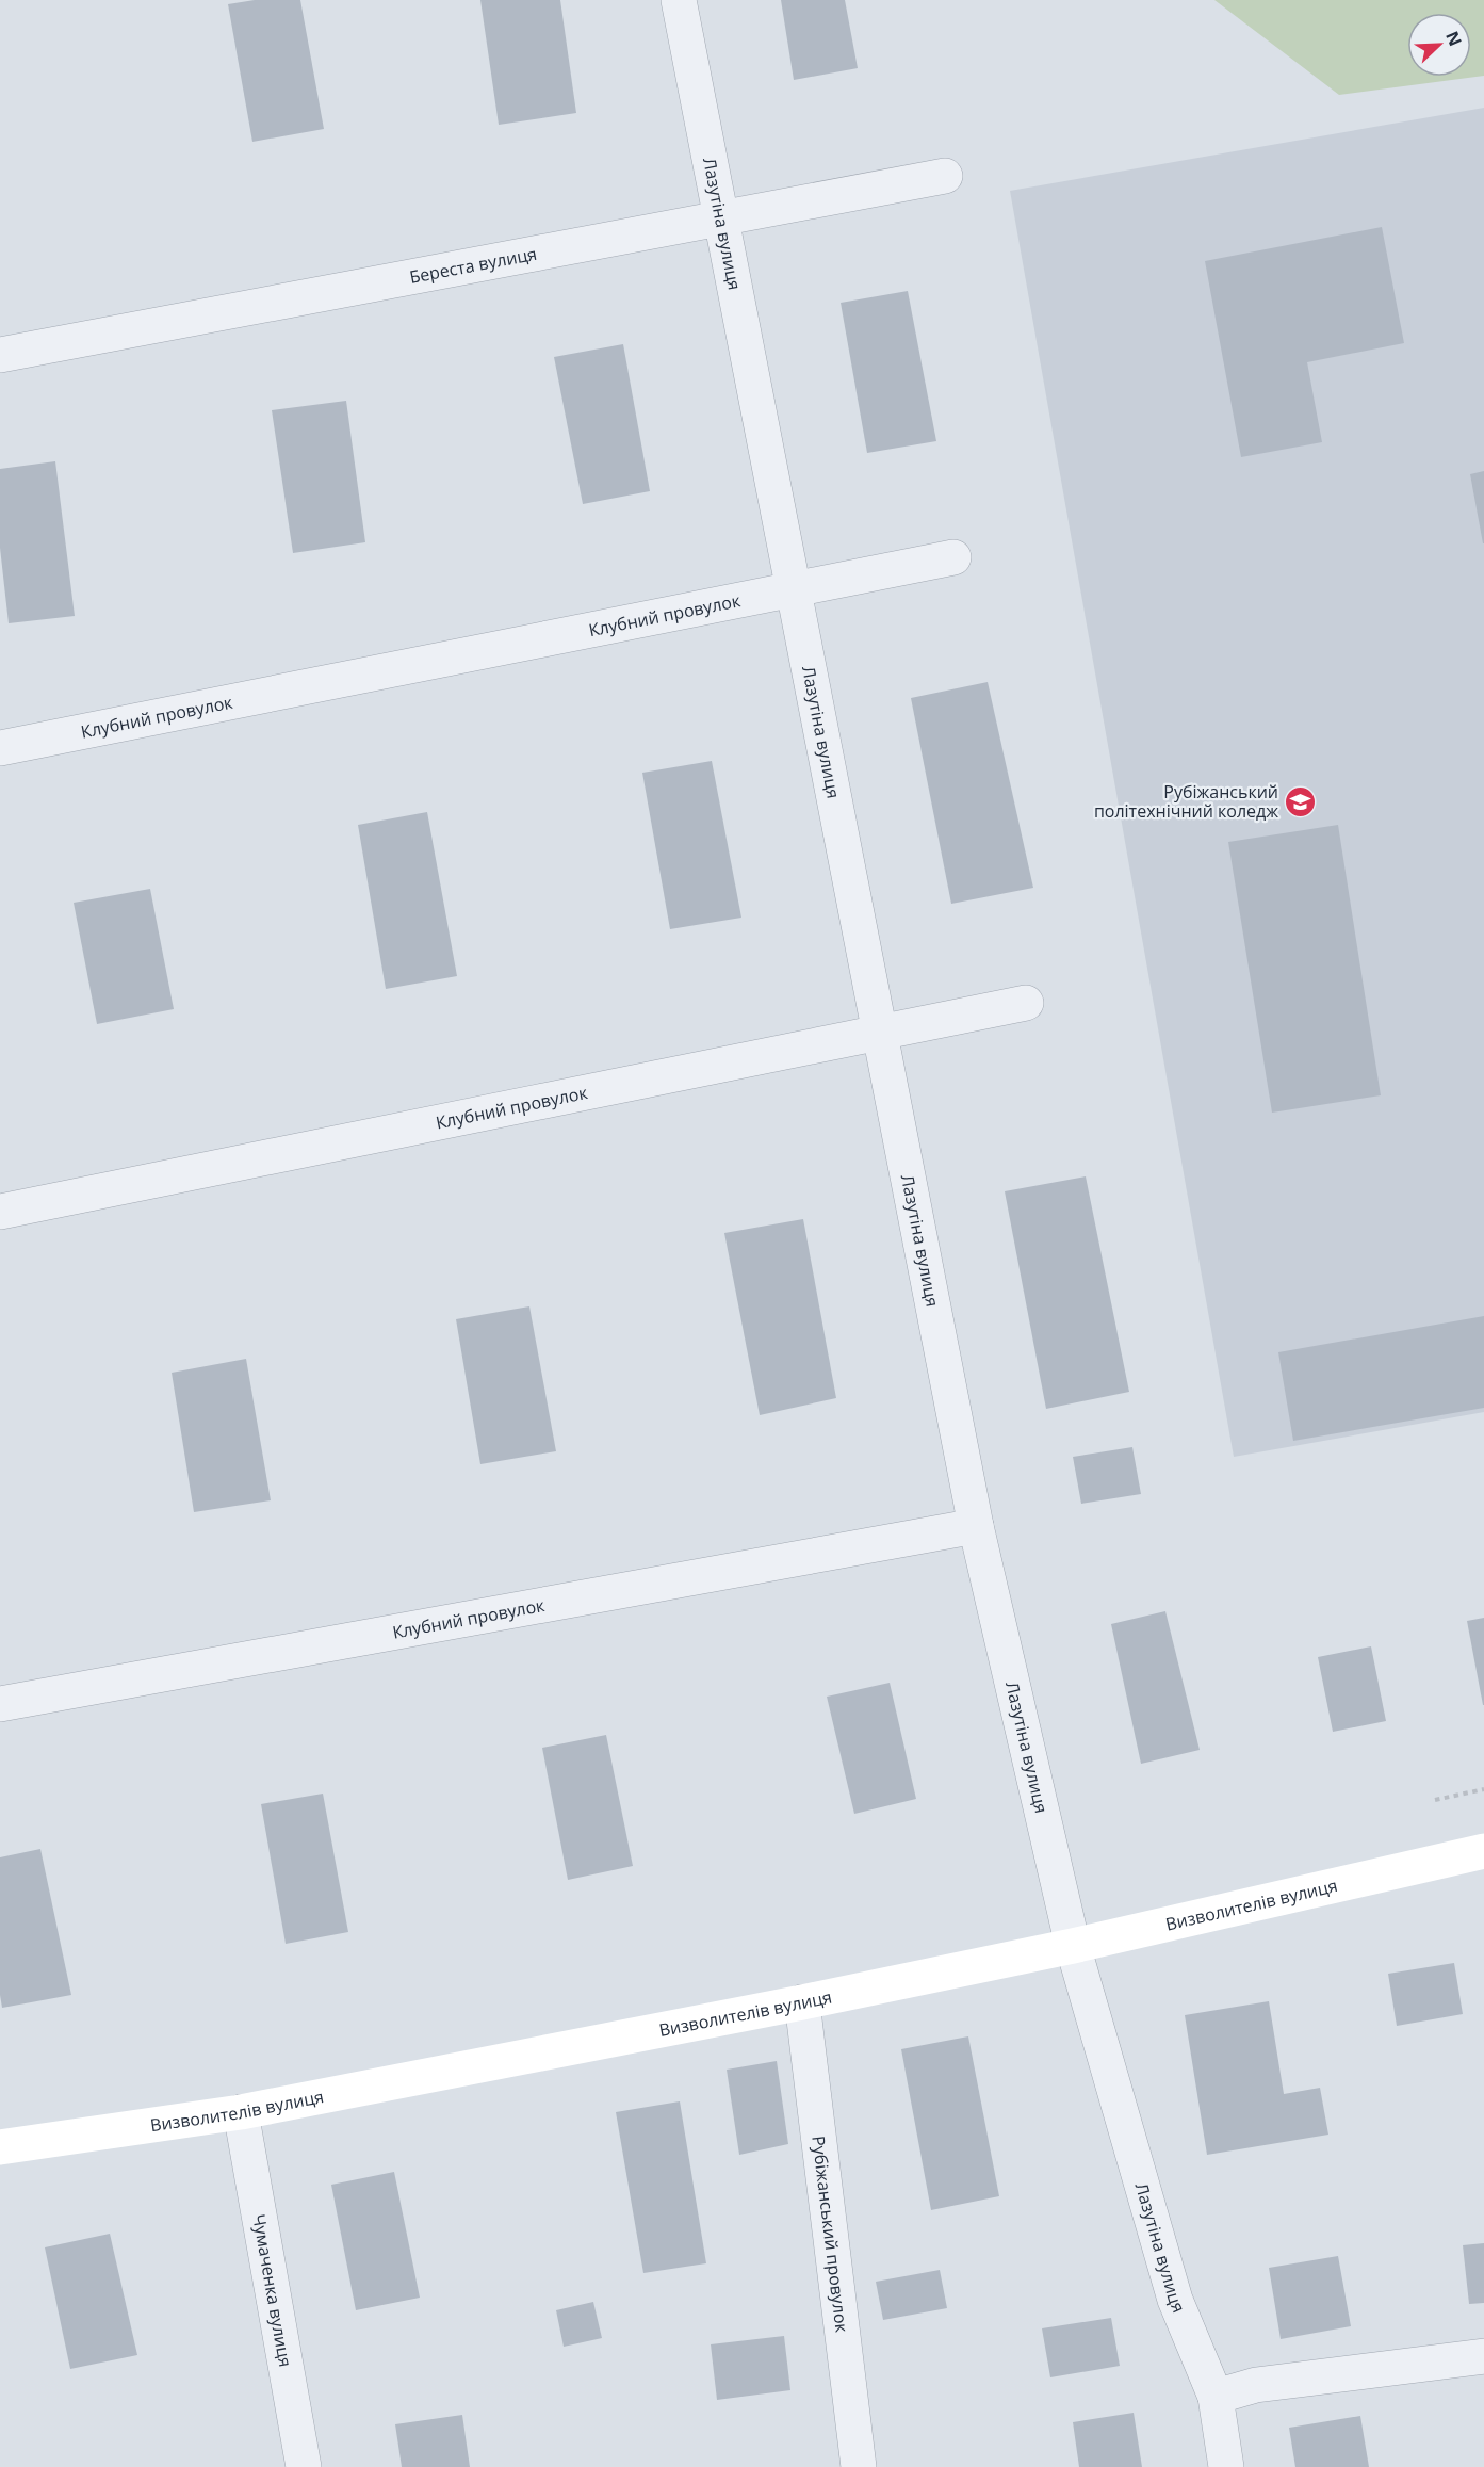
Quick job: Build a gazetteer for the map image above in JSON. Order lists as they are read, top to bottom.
{
  "streets": {
    "street": [
      "Лазутіна вулиця",
      "Береста вулиця",
      "Клубний провулок",
      "Визволителів вулиця",
      "Рубіжанський провулок",
      "Чумаченка вулиця"
    ]
  },
  "crossings": [
    ["Лазутіна вулиця", "Береста вулиця"],
    ["Лазутіна вулиця", "Клубний провулок"],
    ["Лазутіна вулиця", "Визволителів вулиця"],
    ["Визволителів вулиця", "Рубіжанський провулок"],
    ["Визволителів вулиця", "Чумаченка вулиця"]
  ],
  "places": {
    "school or university": ["Рубіжанський політехнічний коледж"]
  },
  "north": "top right"
}
